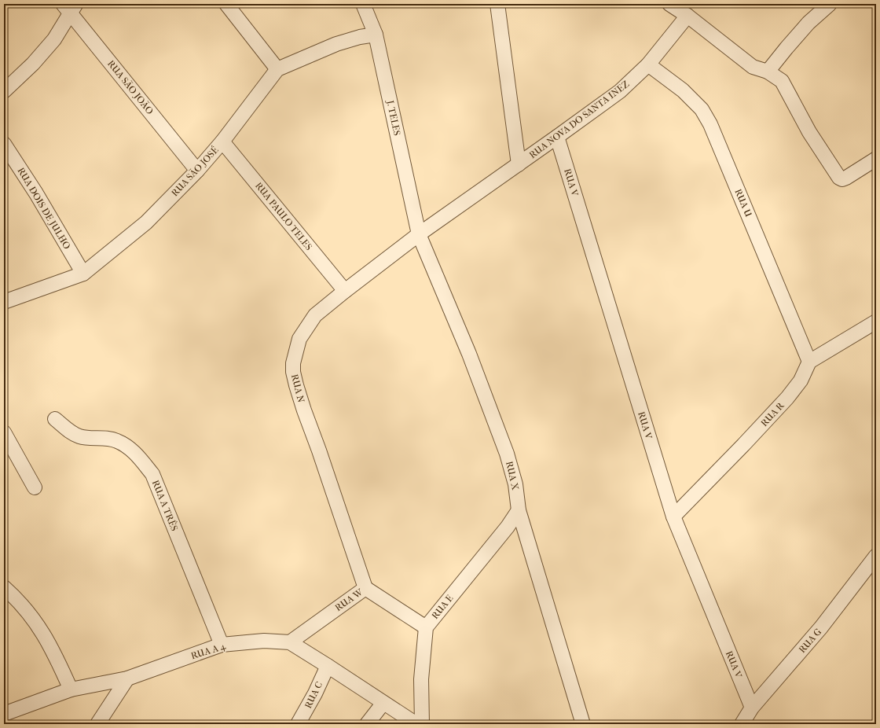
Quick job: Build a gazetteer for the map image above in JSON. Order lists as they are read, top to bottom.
{
  "streets": {
    "street": [
      "RUA SÃO JOÃO",
      "J. TELES",
      "RUA NOVA DO SANTA INEZ",
      "RUA SÃO JOSÉ",
      "RUA V",
      "RUA U",
      "RUA DOIS DE JULHO",
      "RUA PAULO TELES",
      "RUA N",
      "RUA R",
      "RUA X",
      "RUA A TRÊS",
      "RUA W",
      "RUA E",
      "RUA G",
      "RUA A 4",
      "RUA C"
    ]
  },
  "crossings": [
    ["RUA SÃO JOÃO", "RUA SÃO JOSÉ"],
    ["J. TELES", "RUA NOVA DO SANTA INEZ"],
    ["J. TELES", "RUA SÃO JOSÉ"],
    ["J. TELES", "RUA N"],
    ["J. TELES", "RUA X"],
    ["RUA NOVA DO SANTA INEZ", "RUA V"],
    ["RUA NOVA DO SANTA INEZ", "RUA U"],
    ["RUA NOVA DO SANTA INEZ", "RUA N"],
    ["RUA NOVA DO SANTA INEZ", "RUA X"],
    ["RUA SÃO JOSÉ", "RUA DOIS DE JULHO"],
    ["RUA SÃO JOSÉ", "RUA PAULO TELES"],
    ["RUA V", "RUA R"],
    ["RUA V", "RUA G"],
    ["RUA U", "RUA R"],
    ["RUA PAULO TELES", "RUA N"],
    ["RUA N", "RUA X"],
    ["RUA N", "RUA W"],
    ["RUA X", "RUA E"],
    ["RUA A TRÊS", "RUA A 4"],
    ["RUA W", "RUA E"],
    ["RUA W", "RUA A 4"],
    ["RUA A 4", "RUA C"]
  ]
}
